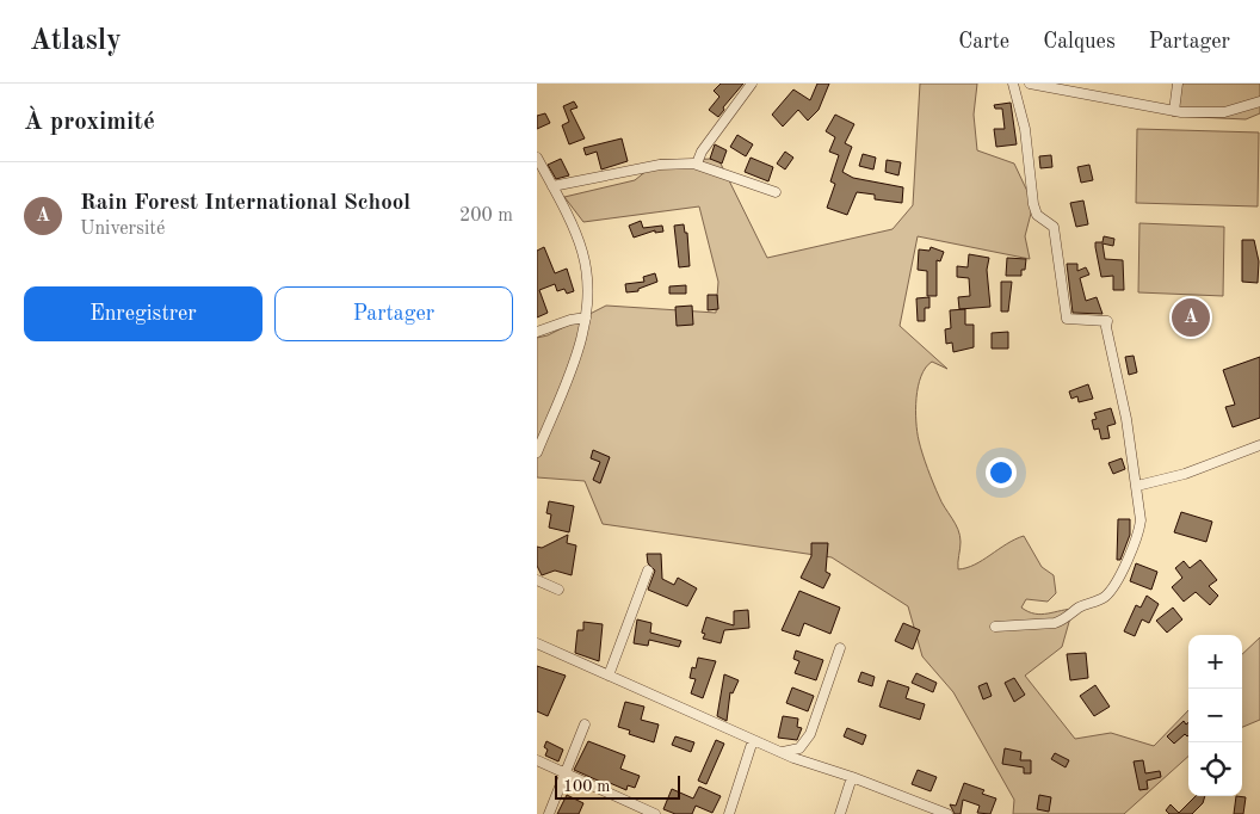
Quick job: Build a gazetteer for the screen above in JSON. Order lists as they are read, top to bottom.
{
  "scale_bar": "100 m",
  "page": {
    "header": "Atlasly",
    "nav": ["Carte", "Calques", "Partager"],
    "heading": "À proximité",
    "list": [
      {
        "mark": "A",
        "name": "Rain Forest International School",
        "note": "Université",
        "value": "200 m"
      }
    ],
    "buttons": ["Enregistrer", "Partager"],
    "pins": "A",
    "map_buttons": ["+", "−"],
    "scale": "100 m"
  }
}
